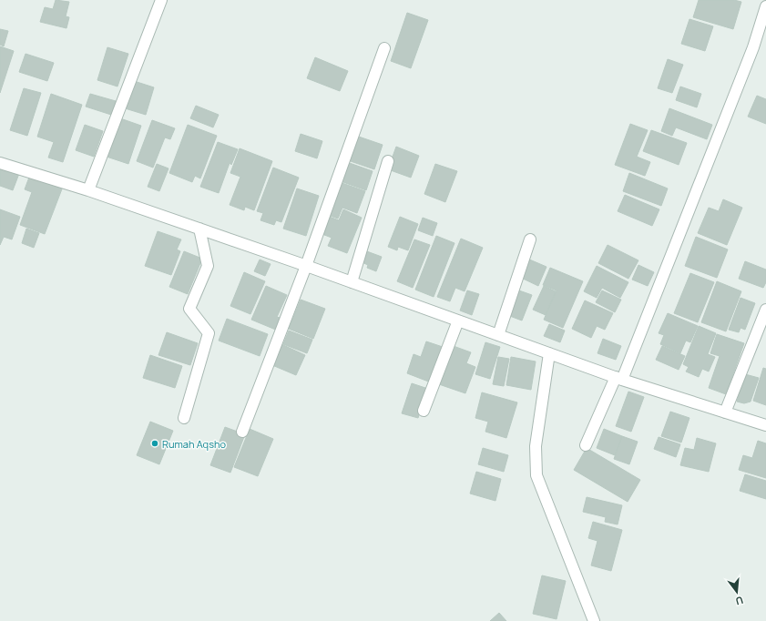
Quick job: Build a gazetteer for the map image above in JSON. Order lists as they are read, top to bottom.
{
  "places": ["Rumah Aqsho"],
  "north": "bottom"
}
